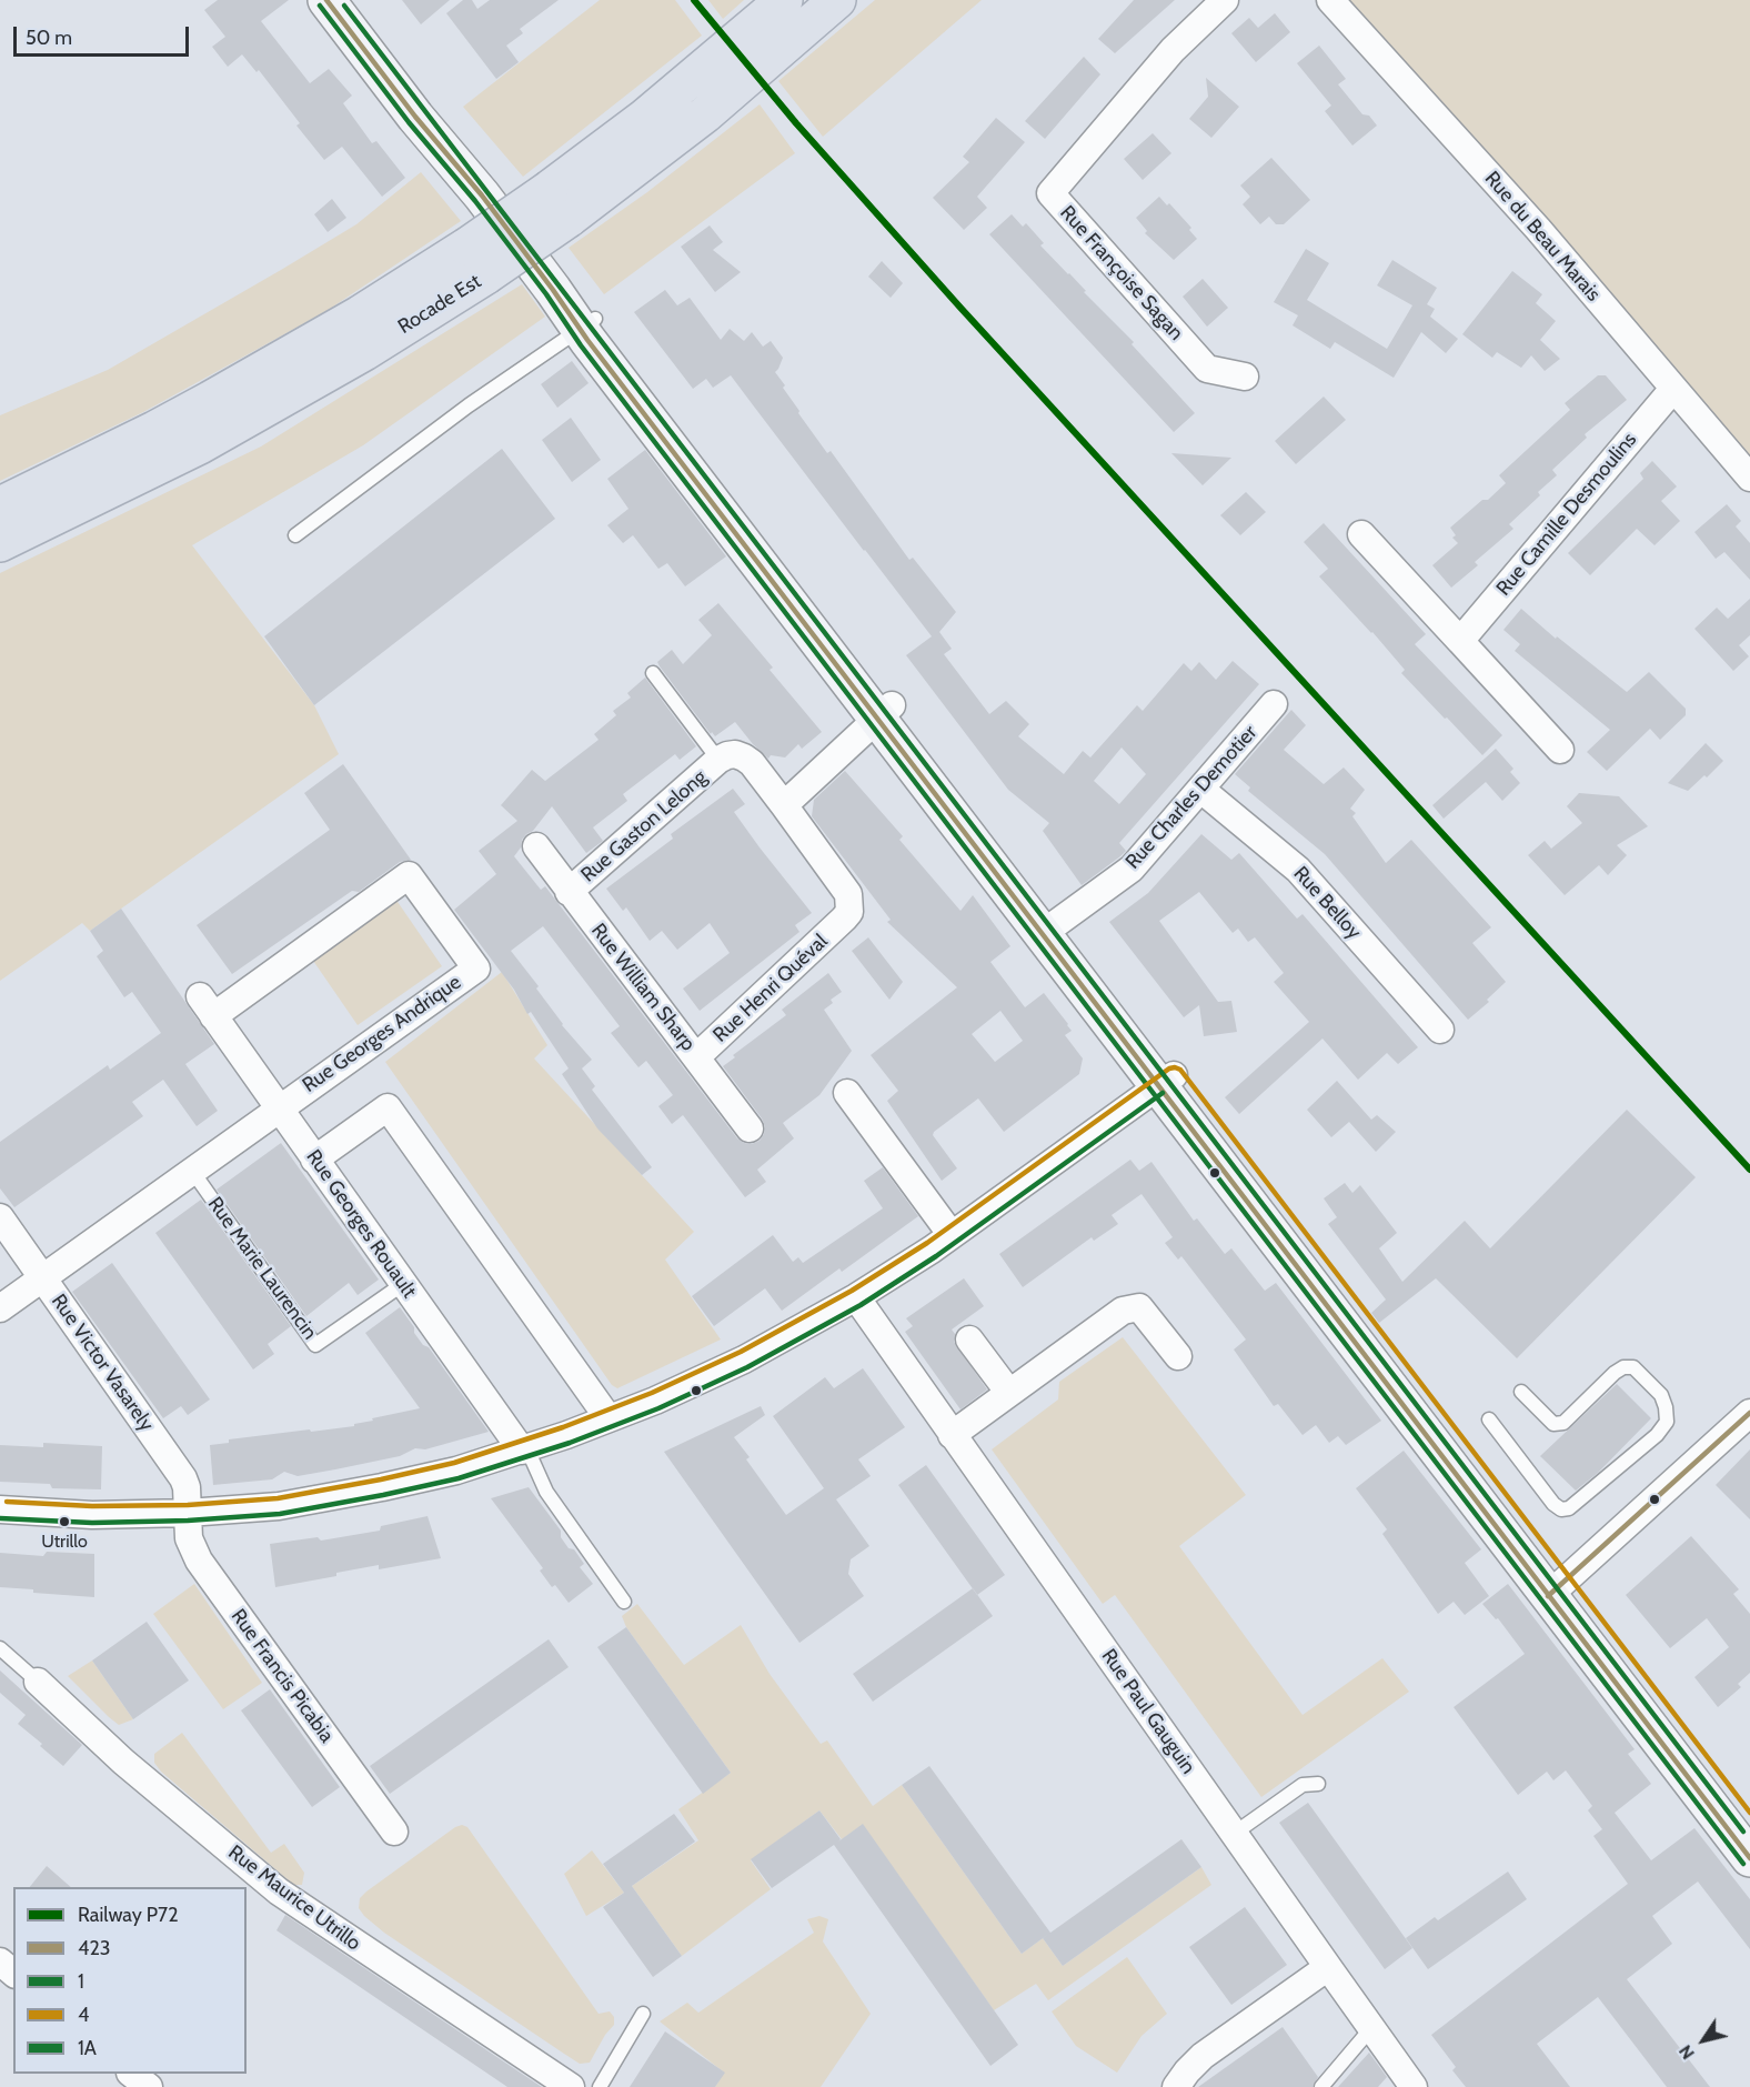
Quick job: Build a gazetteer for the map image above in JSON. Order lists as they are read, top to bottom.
{
  "streets": {
    "highway": ["Rocade Est"],
    "street": [
      "Rue du Beau Marais",
      "Rue Françoise Sagan",
      "Rue Camille Desmoulins",
      "Rue Charles Demotier",
      "Rue Gaston Lelong",
      "Rue Belloy",
      "Rue William Sharp",
      "Rue Henri Quéval",
      "Rue Georges Andrique",
      "Rue Georges Rouault",
      "Rue Victor Vasarely",
      "Rue Francis Picabia",
      "Rue Paul Gauguin",
      "Rue Maurice Utrillo"
    ],
    "lane": ["Rue Marie Laurencin"]
  },
  "crossings": [
    ["Rue du Beau Marais", "Rue Camille Desmoulins"],
    ["Rue Charles Demotier", "Rue Belloy"],
    ["Rue Gaston Lelong", "Rue William Sharp"],
    ["Rue William Sharp", "Rue Henri Quéval"],
    ["Rue Georges Andrique", "Rue Georges Rouault"],
    ["Rue Georges Andrique", "Rue Marie Laurencin"],
    ["Rue Georges Andrique", "Rue Victor Vasarely"],
    ["Rue Georges Rouault", "Rue Marie Laurencin"],
    ["Rue Victor Vasarely", "Rue Francis Picabia"]
  ],
  "places": ["Utrillo"],
  "lines": [
    "rail line P72",
    "transit line 423",
    "transit line 1",
    "transit line 1A",
    "transit line 4"
  ],
  "legend": [
    "Railway P72",
    "423",
    "1",
    "4",
    "1A"
  ],
  "scale_bar": "50 m",
  "north": "bottom left"
}
